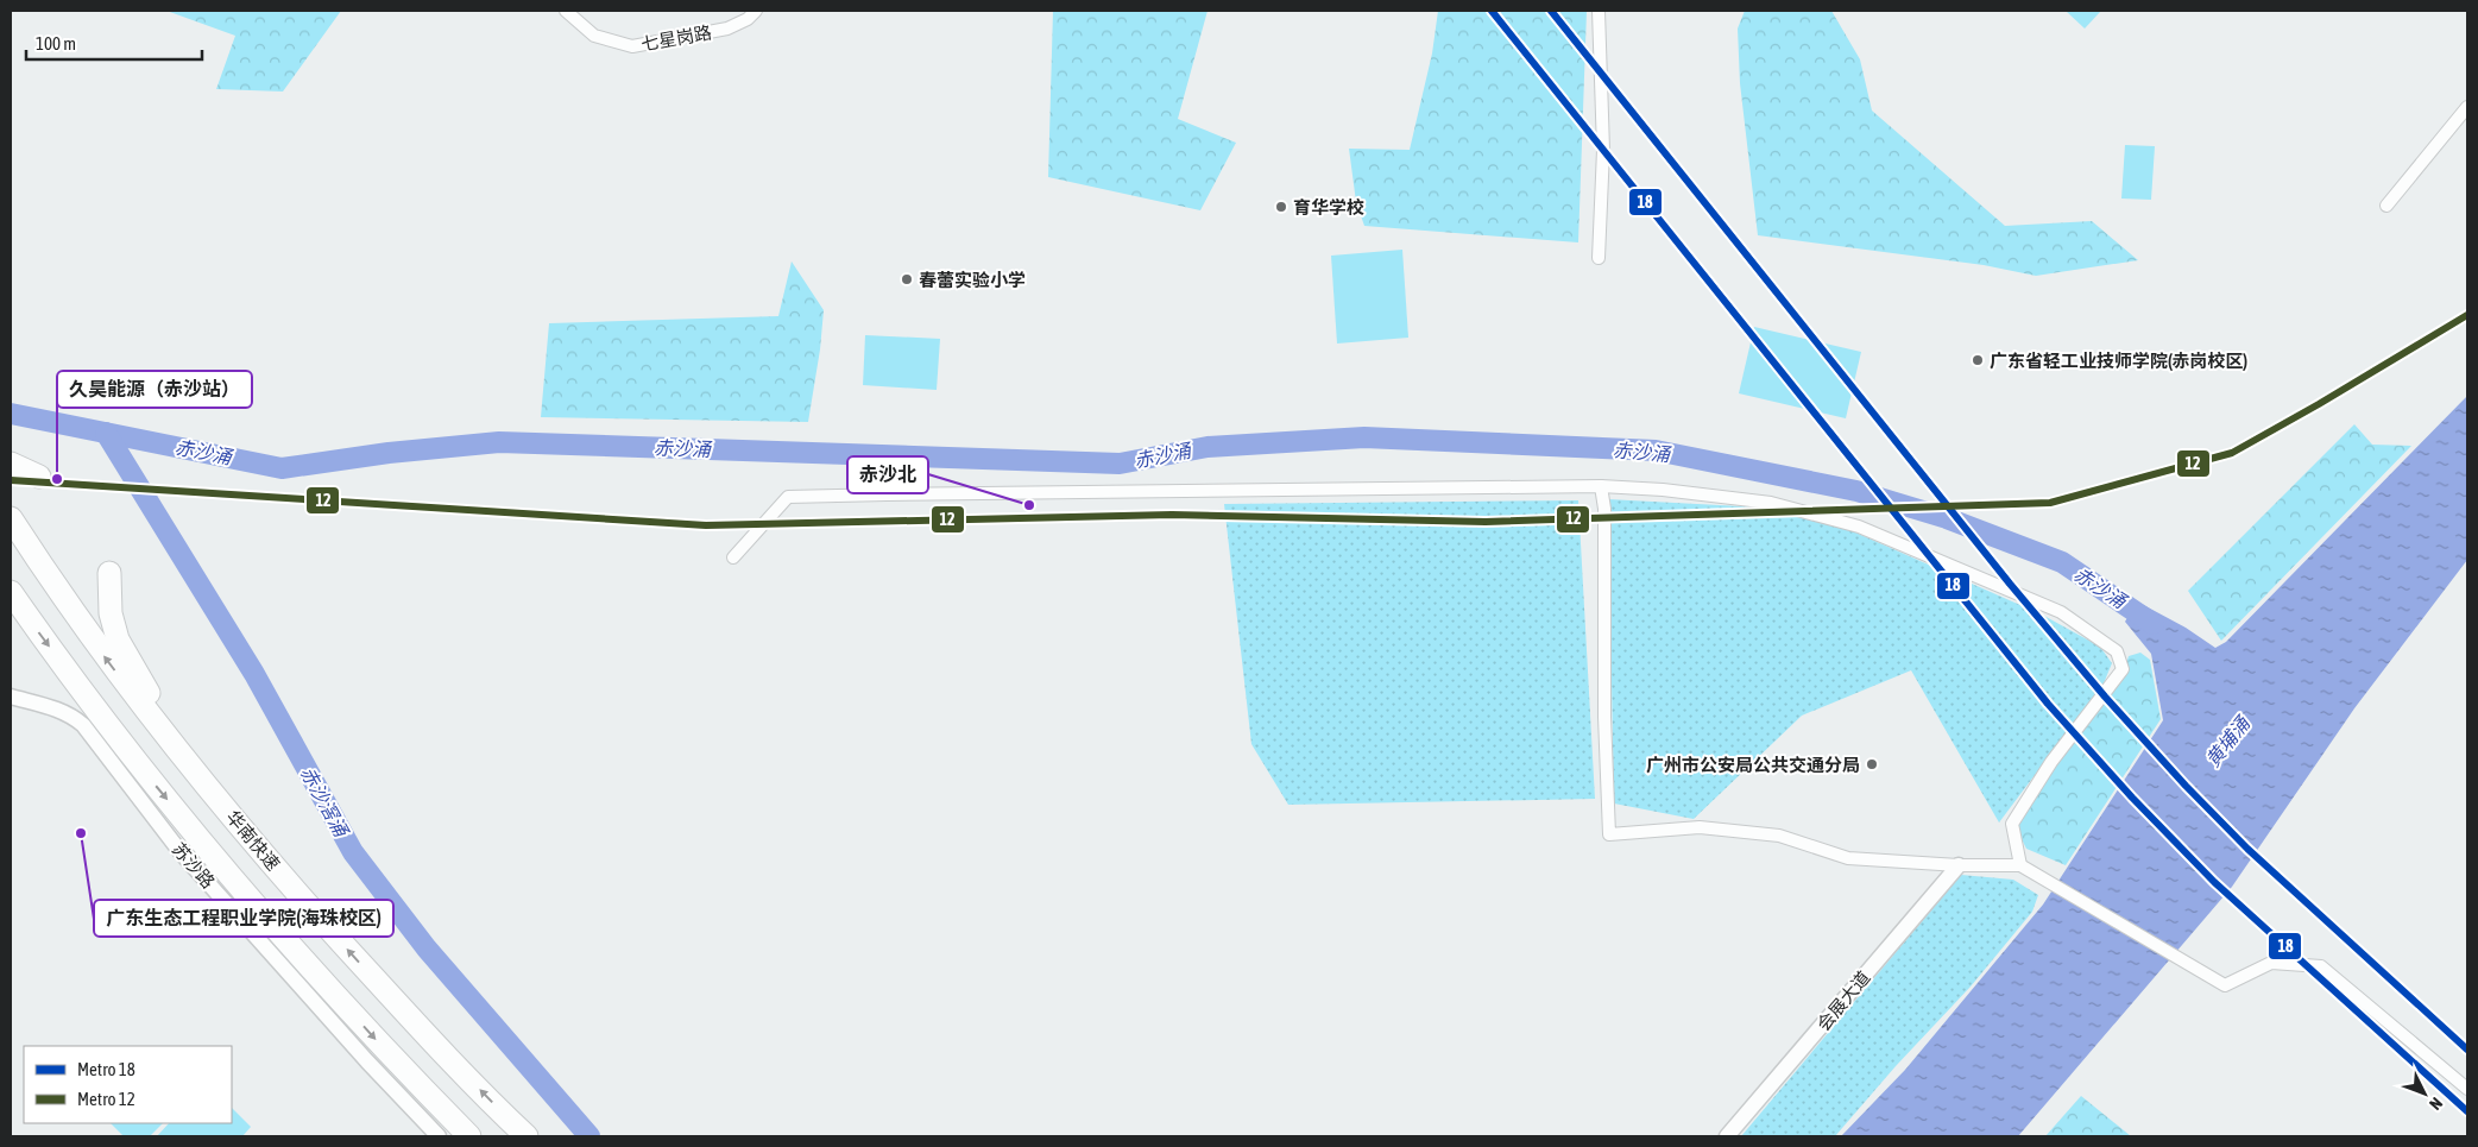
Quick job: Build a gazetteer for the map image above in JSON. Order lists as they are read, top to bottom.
{
  "streets": {
    "highway": ["华南快速"],
    "street": ["七星岗路", "苏沙路", "会展大道"]
  },
  "water": ["赤沙涌", "黄埔涌", "赤沙滘涌"],
  "places": [
    "育华学校",
    "春蕾实验小学",
    "广东省轻工业技师学院(赤岗校区)",
    "久昊能源（赤沙站）",
    "赤沙北",
    "广州市公安局公共交通分局",
    "广东生态工程职业学院(海珠校区)"
  ],
  "lines": ["metro line 18", "metro line 12"],
  "legend": ["Metro 18", "Metro 12"],
  "scale_bar": "100 m",
  "north": "bottom right"
}
